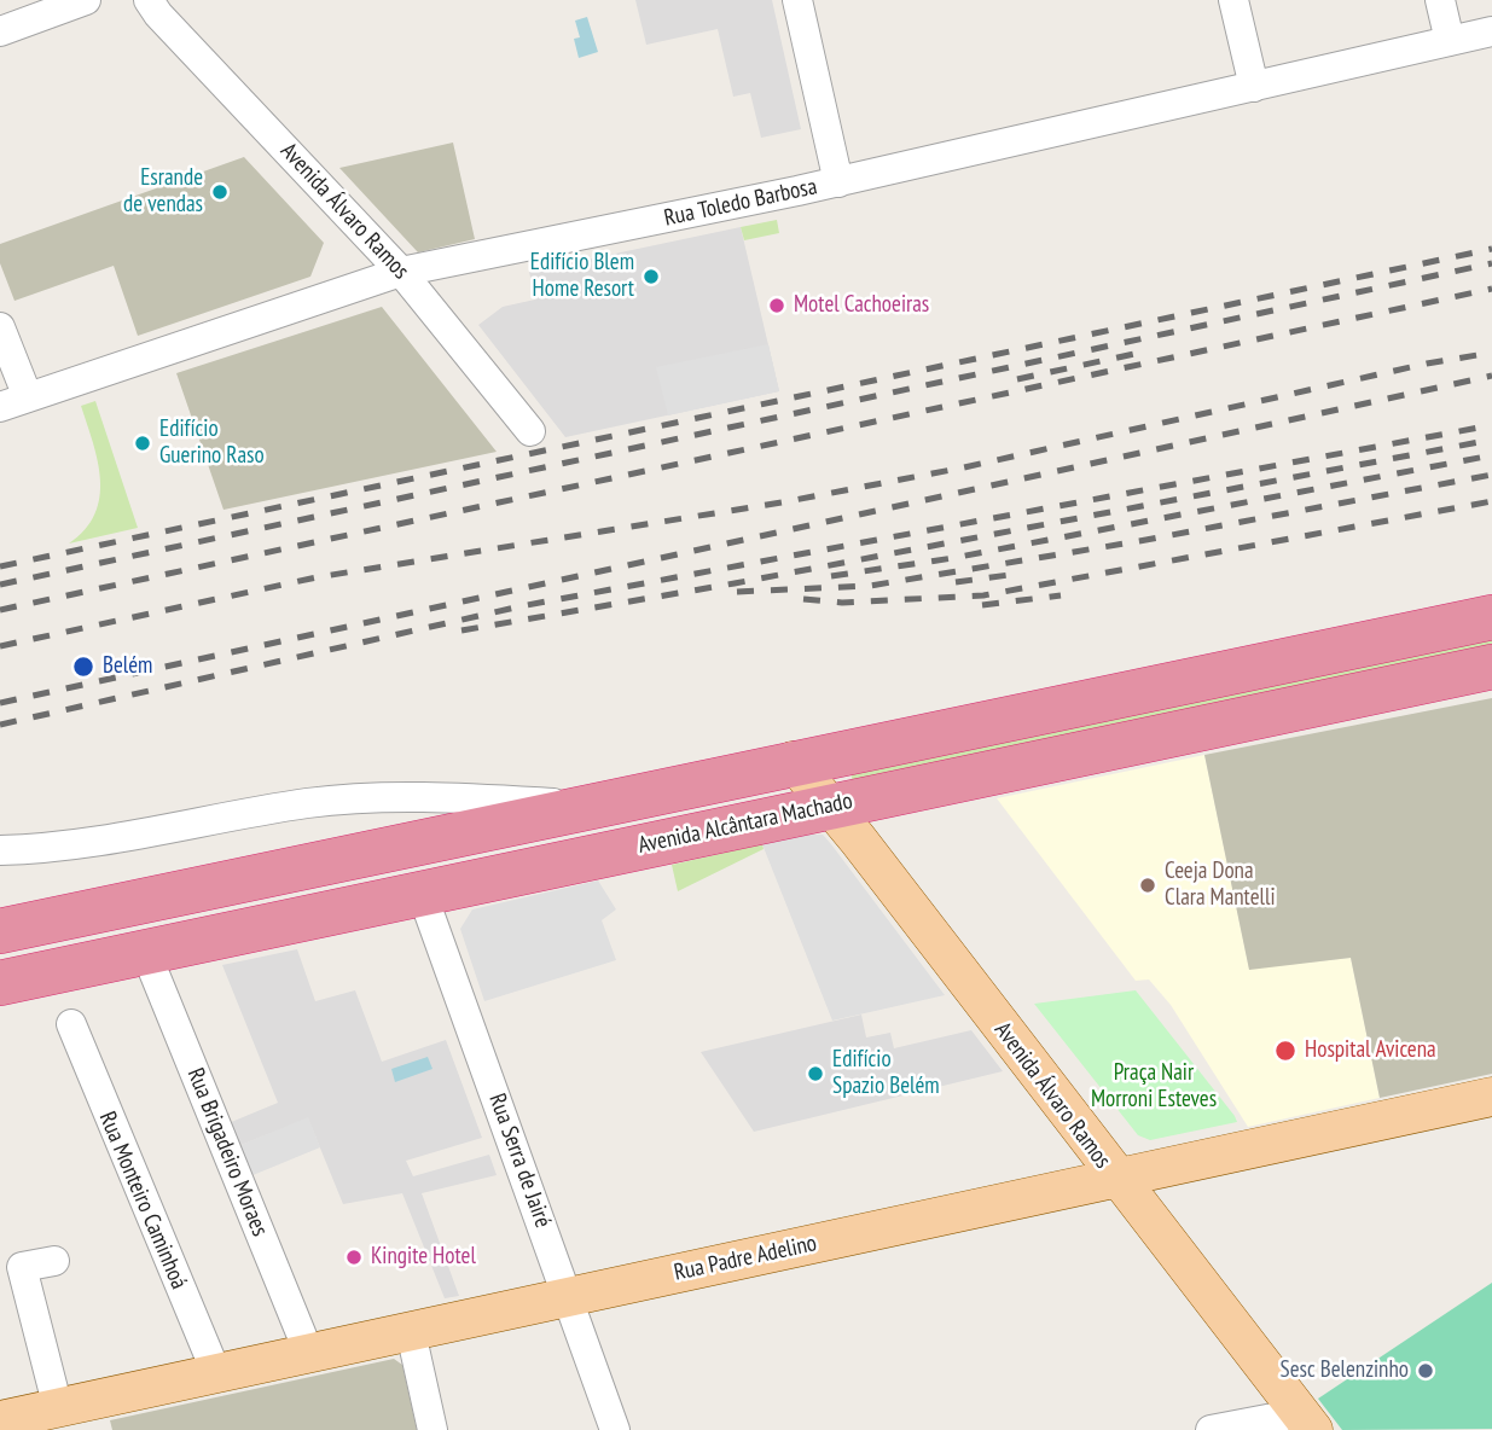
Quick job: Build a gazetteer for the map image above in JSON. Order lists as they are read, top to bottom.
{
  "streets": {
    "highway": ["Avenida Alcântara Machado"],
    "main road": ["Avenida Álvaro Ramos", "Rua Padre Adelino"],
    "street": [
      "Rua Toledo Barbosa",
      "Rua Brigadeiro Moraes",
      "Rua Serra de Jairé",
      "Rua Monteiro Caminhoá"
    ]
  },
  "crossings": [
    ["Rua Toledo Barbosa", "Avenida Álvaro Ramos"],
    ["Avenida Álvaro Ramos", "Avenida Alcântara Machado"],
    ["Avenida Álvaro Ramos", "Rua Padre Adelino"],
    ["Avenida Alcântara Machado", "Rua Brigadeiro Moraes"],
    ["Avenida Alcântara Machado", "Rua Serra de Jairé"],
    ["Rua Brigadeiro Moraes", "Rua Padre Adelino"],
    ["Rua Serra de Jairé", "Rua Padre Adelino"],
    ["Rua Monteiro Caminhoá", "Rua Padre Adelino"]
  ],
  "parks": ["Praça Nair Morroni Esteves"],
  "places": [
    "Esrande de vendas",
    "Edifício Blem Home Resort",
    "Motel Cachoeiras",
    "Edifício Guerino Raso",
    "Belém",
    "Ceeja Dona Clara Mantelli",
    "Hospital Avicena",
    "Edifício Spazio Belém",
    "Kingite Hotel",
    "Sesc Belenzinho"
  ]
}
